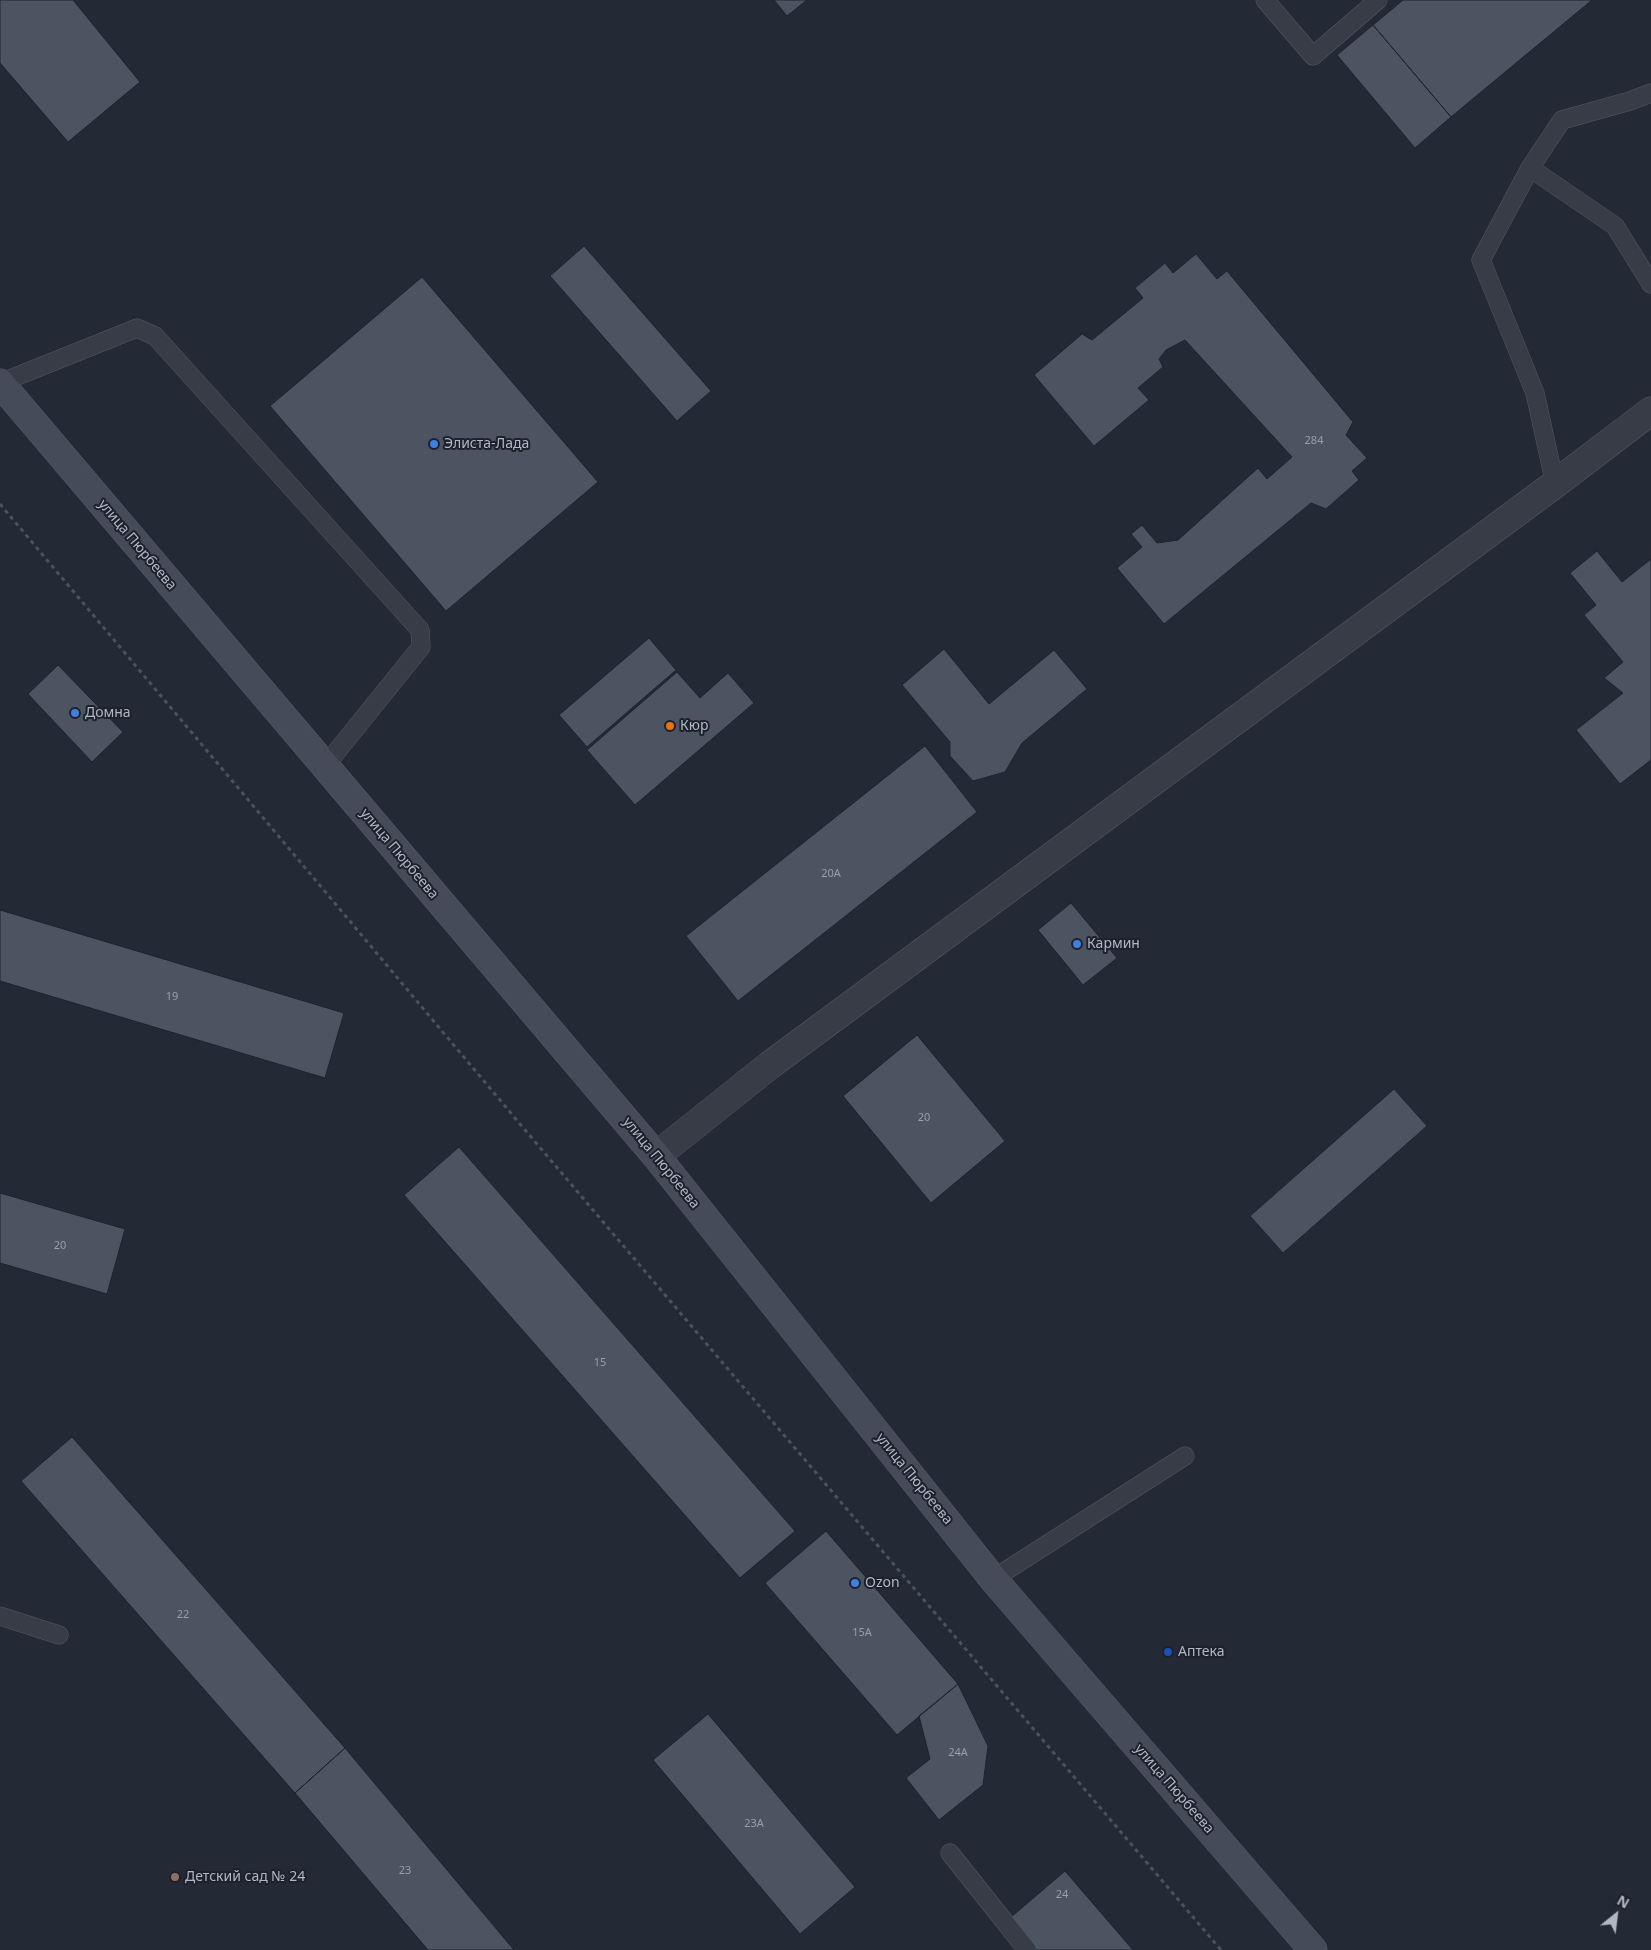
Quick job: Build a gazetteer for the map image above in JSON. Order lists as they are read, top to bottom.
{
  "streets": {
    "main road": ["улица Пюрбеева"]
  },
  "places": [
    "Элиста-Лада",
    "Домна",
    "Кюр",
    "Кармин",
    "Ozon",
    "Аптека",
    "Детский сад № 24"
  ],
  "house_numbers": [
    "284",
    "20А",
    "19",
    "20",
    "20",
    "15",
    "22",
    "15А",
    "24А",
    "23А",
    "23",
    "24"
  ],
  "north": "top right"
}
